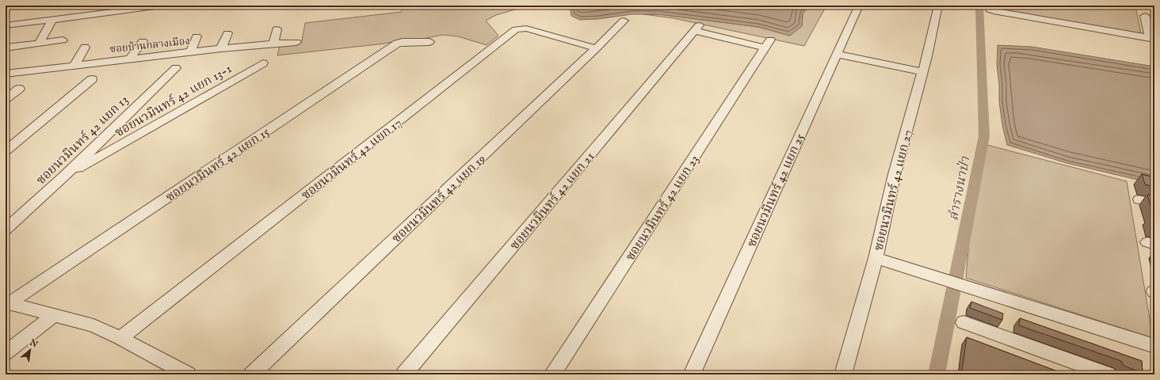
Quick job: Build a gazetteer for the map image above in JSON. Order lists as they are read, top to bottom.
{
  "streets": {
    "street": [
      "ซอยบ้านกลางเมือง",
      "ซอยนวมินทร์ 42 แยก 13-1",
      "ซอยนวมินทร์ 42 แยก 13",
      "ซอยนวมินทร์ 42 แยก 17",
      "ซอยนวมินทร์ 42 แยก 15",
      "ซอยนวมินทร์ 42 แยก 25",
      "ซอยนวมินทร์ 42 แยก 27",
      "ซอยนวมินทร์ 42 แยก 19",
      "ซอยนวมินทร์ 42 แยก 21",
      "ซอยนวมินทร์ 42 แยก 23"
    ]
  },
  "crossings": [
    ["ซอยนวมินทร์ 42 แยก 13-1", "ซอยนวมินทร์ 42 แยก 13"],
    ["ซอยนวมินทร์ 42 แยก 17", "ซอยนวมินทร์ 42 แยก 19"],
    ["ซอยนวมินทร์ 42 แยก 21", "ซอยนวมินทร์ 42 แยก 23"]
  ],
  "water": ["ลำรางนาป่า"],
  "north": "top right"
}
